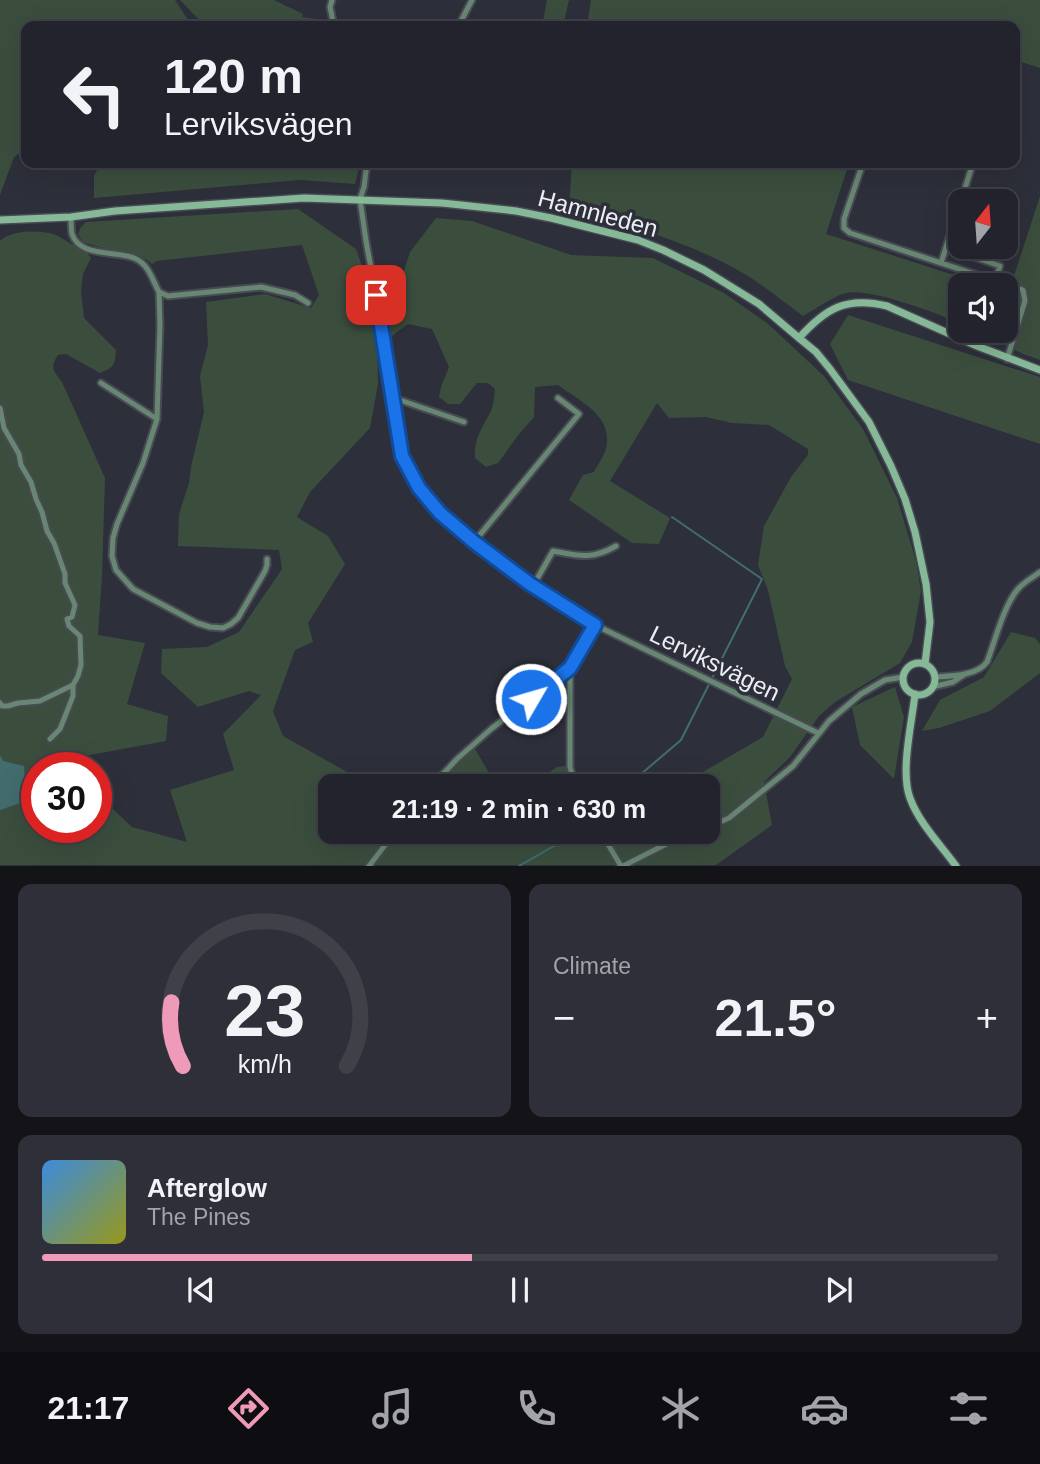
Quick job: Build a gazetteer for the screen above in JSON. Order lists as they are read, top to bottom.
{
  "streets": {
    "main road": ["Hamnleden"],
    "street": ["Lerviksvägen"]
  },
  "crossings": [
    ["Hamnleden", "Lerviksvägen"]
  ],
  "north": "top",
  "page": {
    "turn": ["120 m", "Lerviksvägen"],
    "limit": "30",
    "trip": "21:19 · 2 min · 630 m",
    "tile": "Climate",
    "heat": ["−", "21.5°", "+"],
    "song": ["Afterglow", "The Pines"],
    "tabs": "21:17",
    "gauge": ["23", "km/h"]
  }
}
